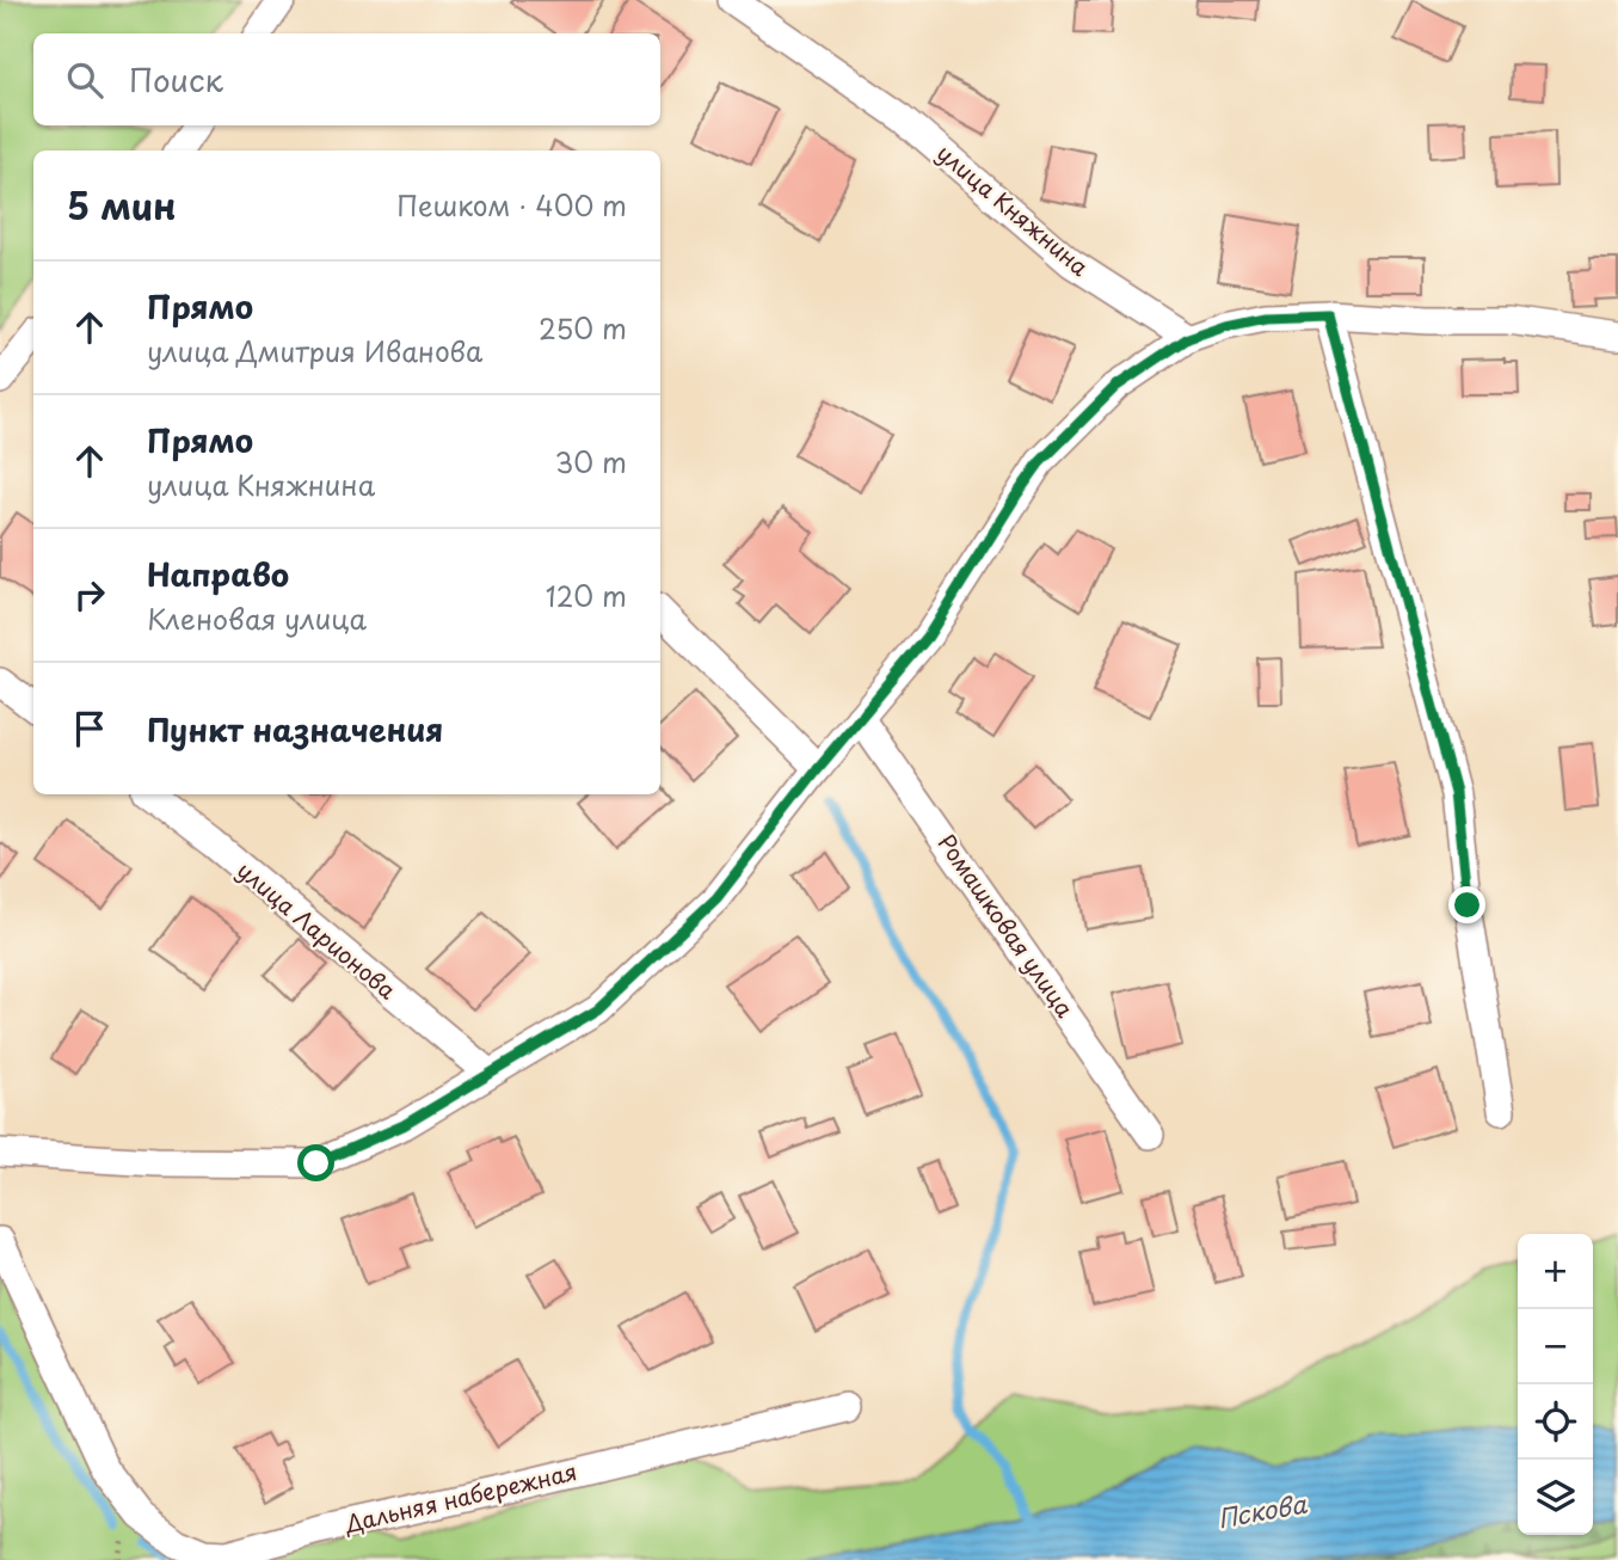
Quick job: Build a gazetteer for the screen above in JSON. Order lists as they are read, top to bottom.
{
  "streets": {
    "street": [
      "улица Княжнина",
      "Ромашковая улица",
      "улица Ларионова",
      "Дальняя набережная"
    ]
  },
  "water": ["Пскова"],
  "page": {
    "search": "Поиск",
    "heading": ["5 мин", "Пешком · 400 m"],
    "list": [
      ["Прямо", "улица Дмитрия Иванова", "250 m"],
      ["Прямо", "улица Княжнина", "30 m"],
      ["Направо", "Кленовая улица", "120 m"],
      "Пункт назначения"
    ],
    "map_buttons": ["+", "−"]
  }
}
